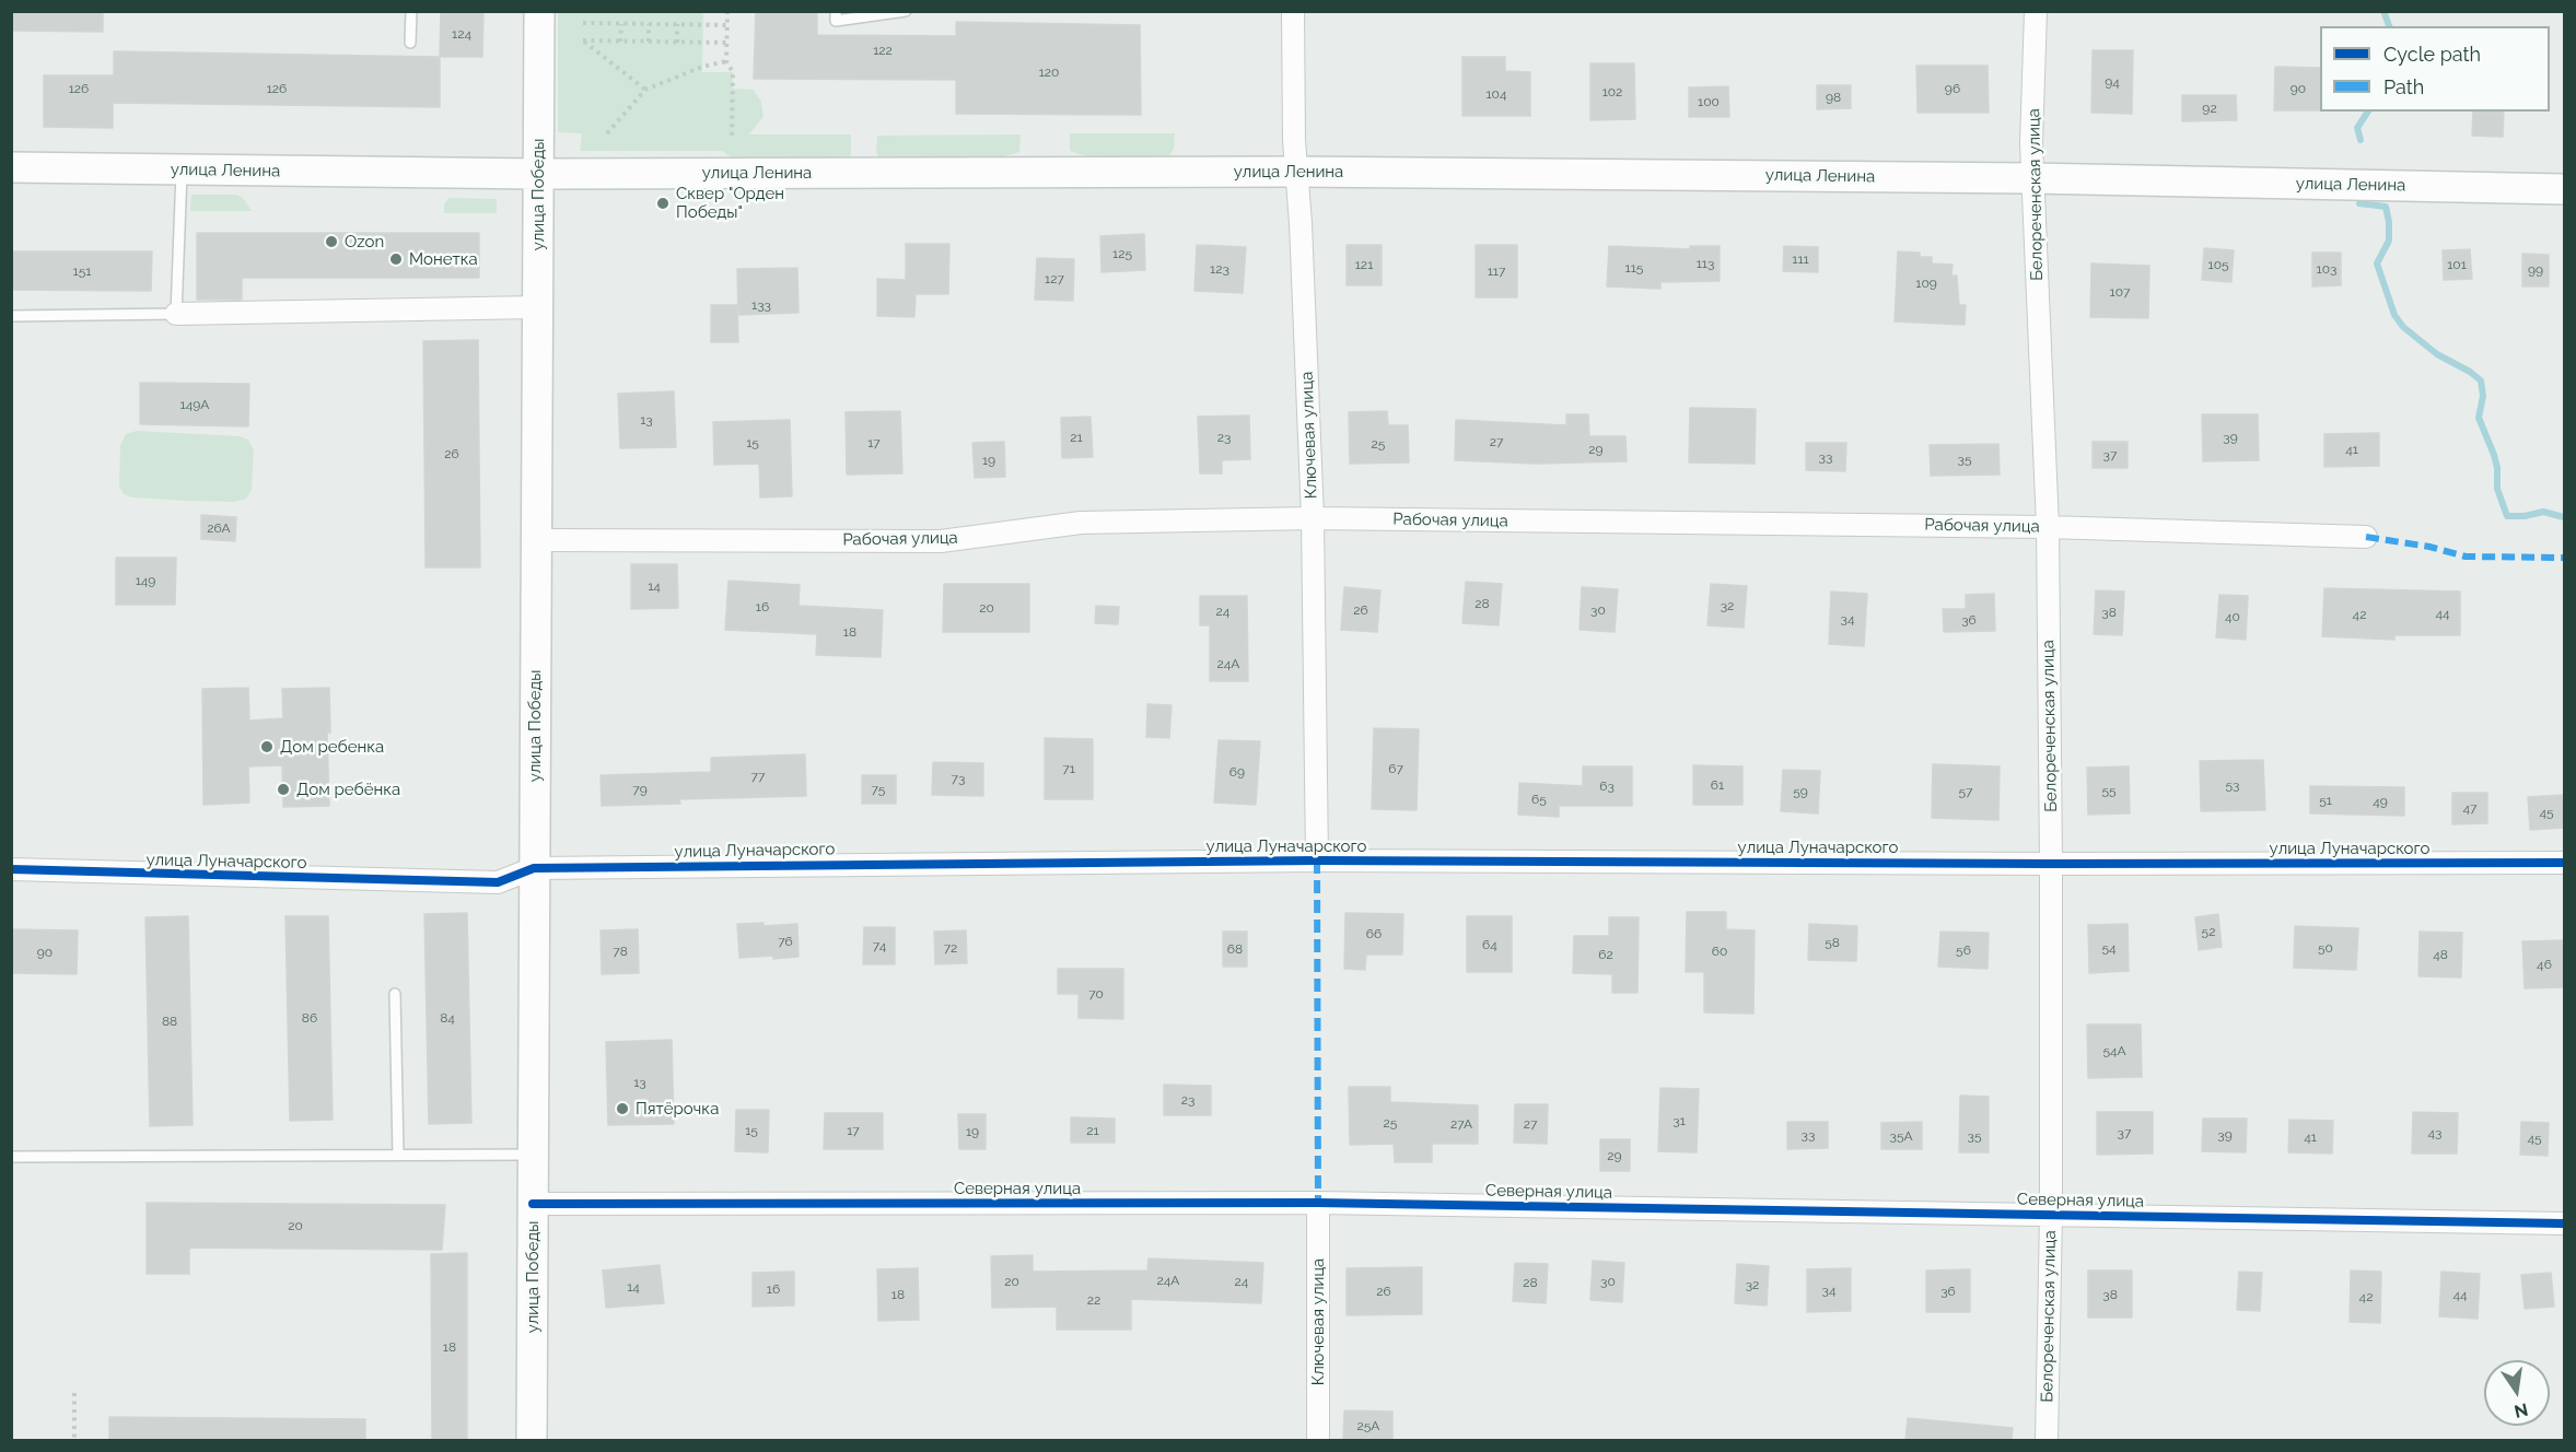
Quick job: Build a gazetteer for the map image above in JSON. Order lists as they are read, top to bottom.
{
  "streets": {
    "main road": ["улица Ленина", "улица Победы"],
    "street": [
      "Белореченская улица",
      "Ключевая улица",
      "Рабочая улица",
      "улица Луначарского",
      "Северная улица"
    ]
  },
  "crossings": [
    ["улица Ленина", "улица Победы"],
    ["улица Ленина", "Белореченская улица"],
    ["улица Ленина", "Ключевая улица"],
    ["улица Победы", "Рабочая улица"],
    ["улица Победы", "улица Луначарского"],
    ["улица Победы", "Северная улица"],
    ["Белореченская улица", "Рабочая улица"],
    ["Белореченская улица", "улица Луначарского"],
    ["Белореченская улица", "Северная улица"],
    ["Ключевая улица", "Рабочая улица"],
    ["Ключевая улица", "улица Луначарского"],
    ["Ключевая улица", "Северная улица"]
  ],
  "places": [
    "Сквер \"Орден Победы\"",
    "Ozon",
    "Монетка",
    "Дом ребенка",
    "Дом ребёнка",
    "Пятёрочка"
  ],
  "house_numbers": [
    "124",
    "122",
    "120",
    "94",
    "126",
    "126",
    "96",
    "90",
    "102",
    "104",
    "98",
    "100",
    "92",
    "125",
    "111",
    "113",
    "121",
    "105",
    "101",
    "115",
    "123",
    "103",
    "99",
    "151",
    "117",
    "127",
    "109",
    "107",
    "133",
    "149А",
    "13",
    "21",
    "23",
    "39",
    "27",
    "15",
    "17",
    "25",
    "29",
    "41",
    "26",
    "37",
    "33",
    "35",
    "19",
    "26А",
    "149",
    "14",
    "28",
    "32",
    "16",
    "20",
    "26",
    "30",
    "24",
    "38",
    "44",
    "42",
    "40",
    "34",
    "36",
    "18",
    "24А",
    "71",
    "67",
    "69",
    "77",
    "73",
    "61",
    "53",
    "63",
    "79",
    "75",
    "55",
    "59",
    "57",
    "65",
    "51",
    "49",
    "47",
    "45",
    "52",
    "66",
    "76",
    "58",
    "64",
    "74",
    "72",
    "54",
    "50",
    "68",
    "56",
    "78",
    "60",
    "90",
    "62",
    "48",
    "46",
    "70",
    "86",
    "84",
    "88",
    "54А",
    "13",
    "23",
    "31",
    "25",
    "27А",
    "27",
    "15",
    "17",
    "21",
    "19",
    "37",
    "43",
    "33",
    "39",
    "35А",
    "35",
    "41",
    "45",
    "29",
    "20",
    "24А",
    "20",
    "24",
    "30",
    "28",
    "32",
    "14",
    "16",
    "34",
    "26",
    "36",
    "18",
    "38",
    "44",
    "42",
    "22",
    "18",
    "25А"
  ],
  "legend": ["Cycle path", "Path"],
  "north": "bottom"
}
